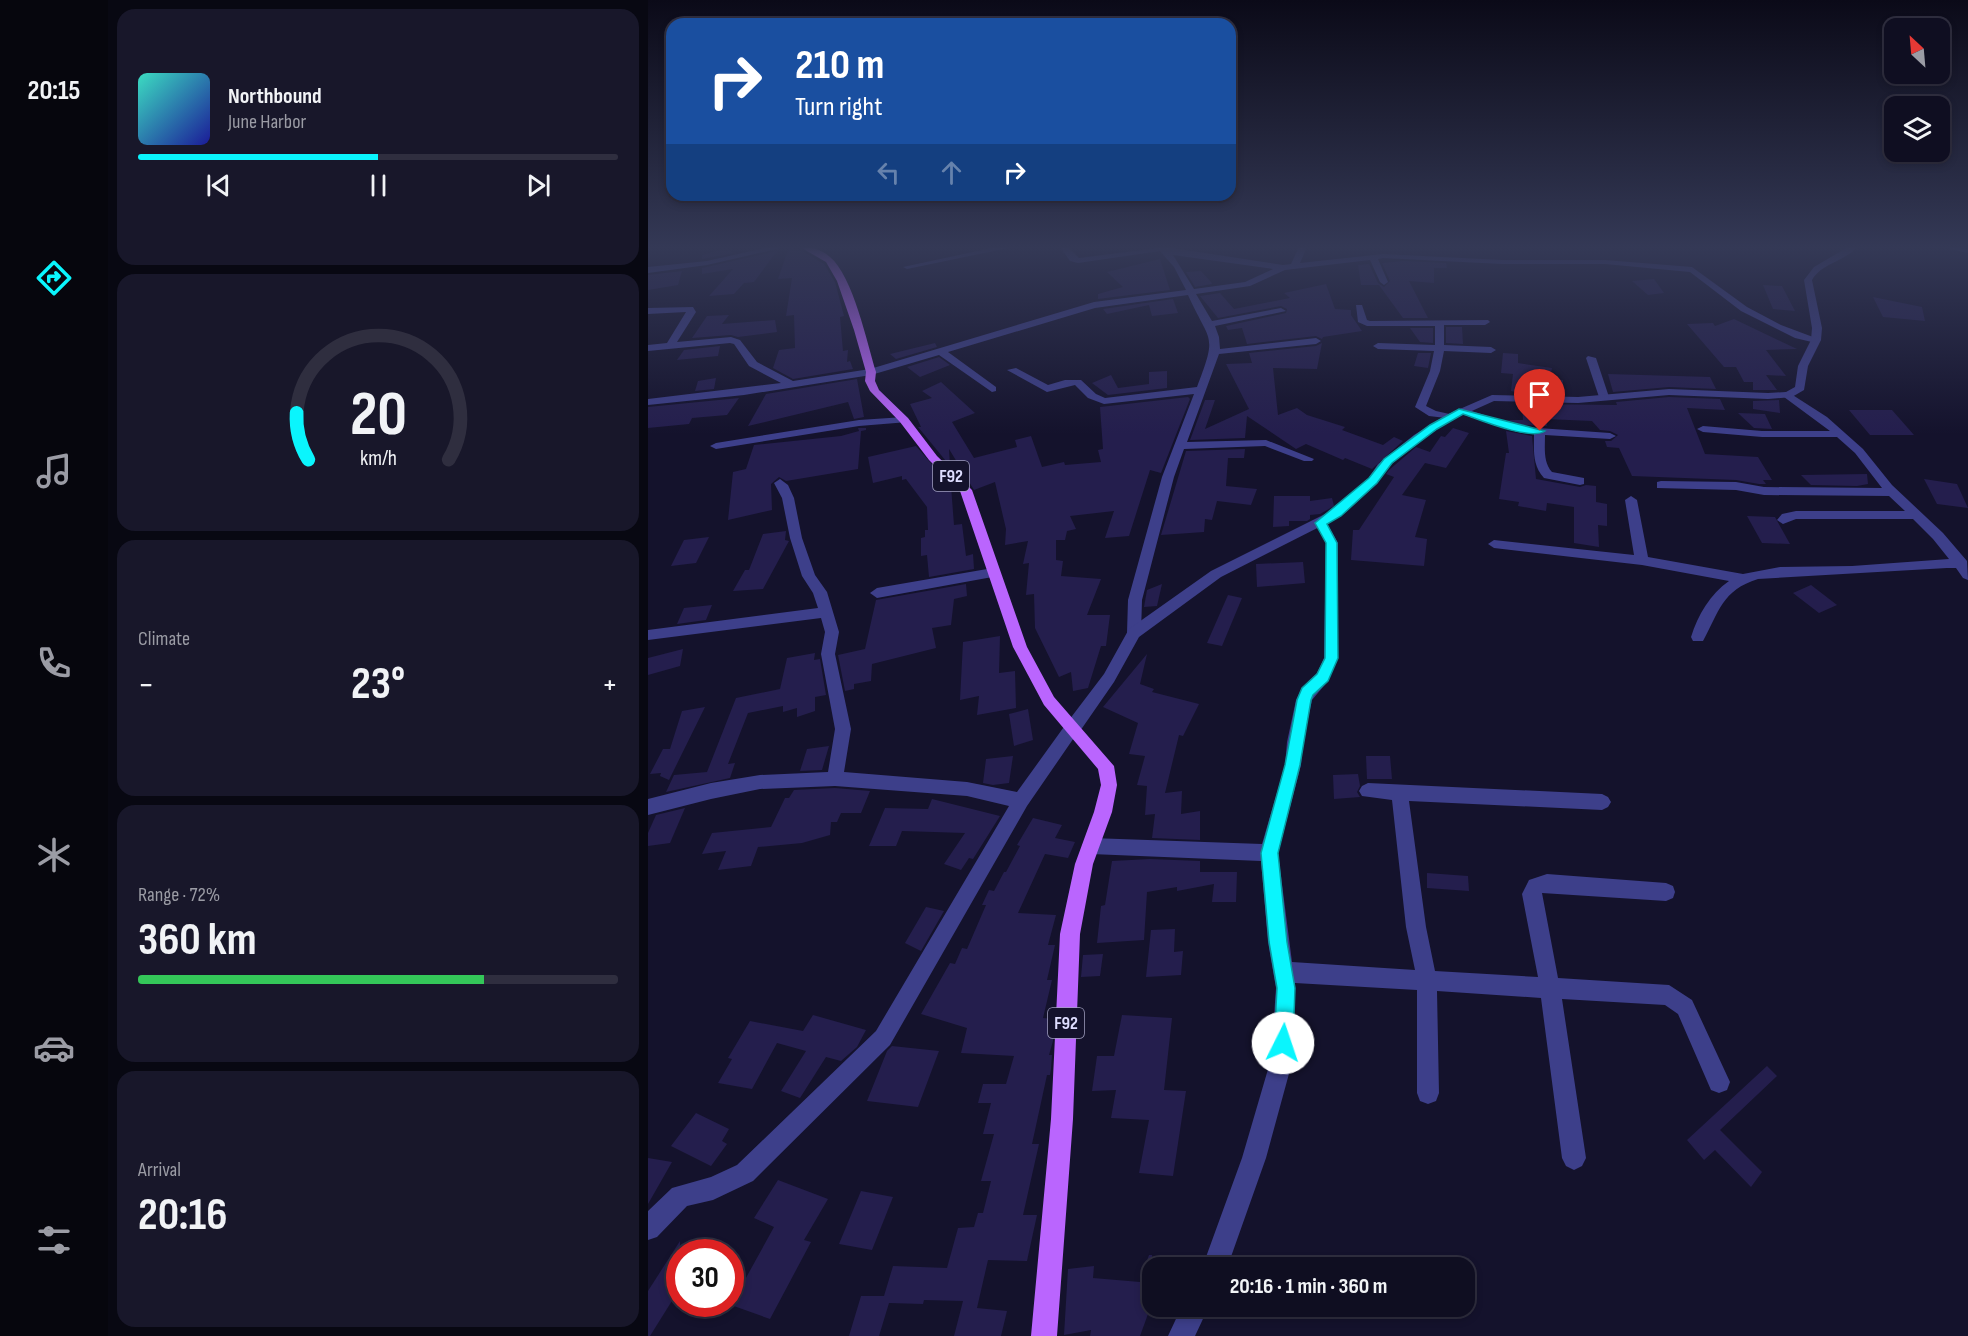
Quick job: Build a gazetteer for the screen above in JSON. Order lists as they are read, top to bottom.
{
  "streets": {
    "main road": ["F92"]
  },
  "north": "top left",
  "page": {
    "tabs": "20:15",
    "turn": ["210 m", "Turn right"],
    "song": ["Northbound", "June Harbor"],
    "tile": [
      "Climate",
      ["Range · 72%", "360 km"],
      ["Arrival", "20:16"]
    ],
    "heat": ["−", "23°", "+"],
    "limit": "30",
    "trip": "20:16 · 1 min · 360 m",
    "gauge": ["20", "km/h"]
  }
}
